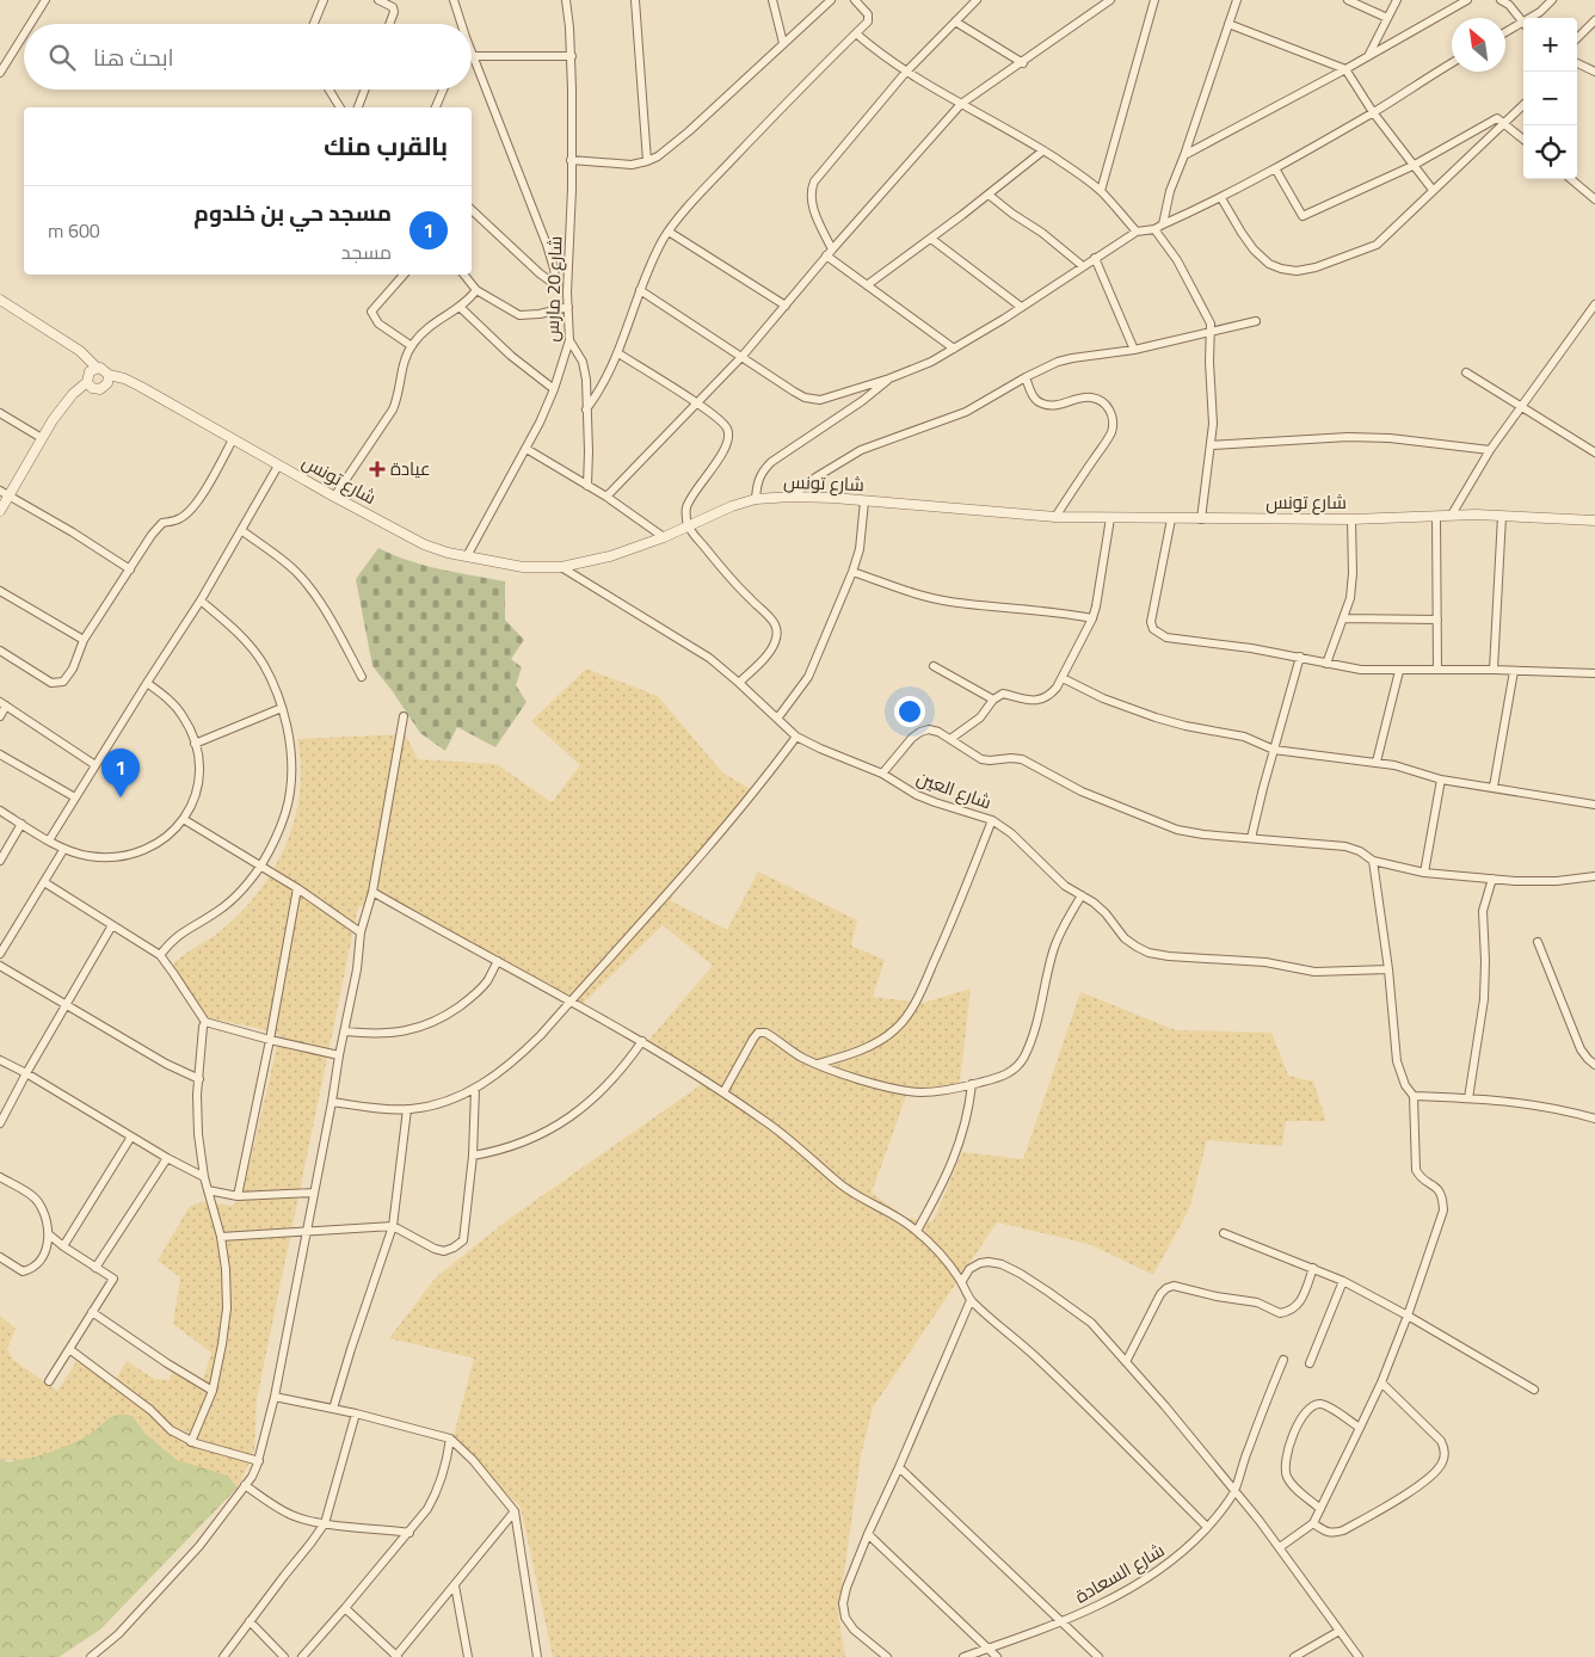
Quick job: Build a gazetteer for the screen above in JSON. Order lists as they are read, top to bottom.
{
  "streets": {
    "street": [
      "شارع 20 مارس",
      "شارع تونس",
      "شارع العين",
      "شارع السعادة"
    ]
  },
  "crossings": [
    ["شارع 20 مارس", "شارع تونس"],
    ["شارع تونس", "شارع العين"]
  ],
  "places": {
    "health": ["عيادة"]
  },
  "north": "top left",
  "page": {
    "map_buttons": ["+", "−"],
    "search": "ابحث هنا",
    "heading": "بالقرب منك",
    "list": [
      {
        "mark": "1",
        "name": "مسجد حي بن خلدوم",
        "note": "مسجد",
        "value": "600 m"
      }
    ],
    "pins": "1"
  }
}
